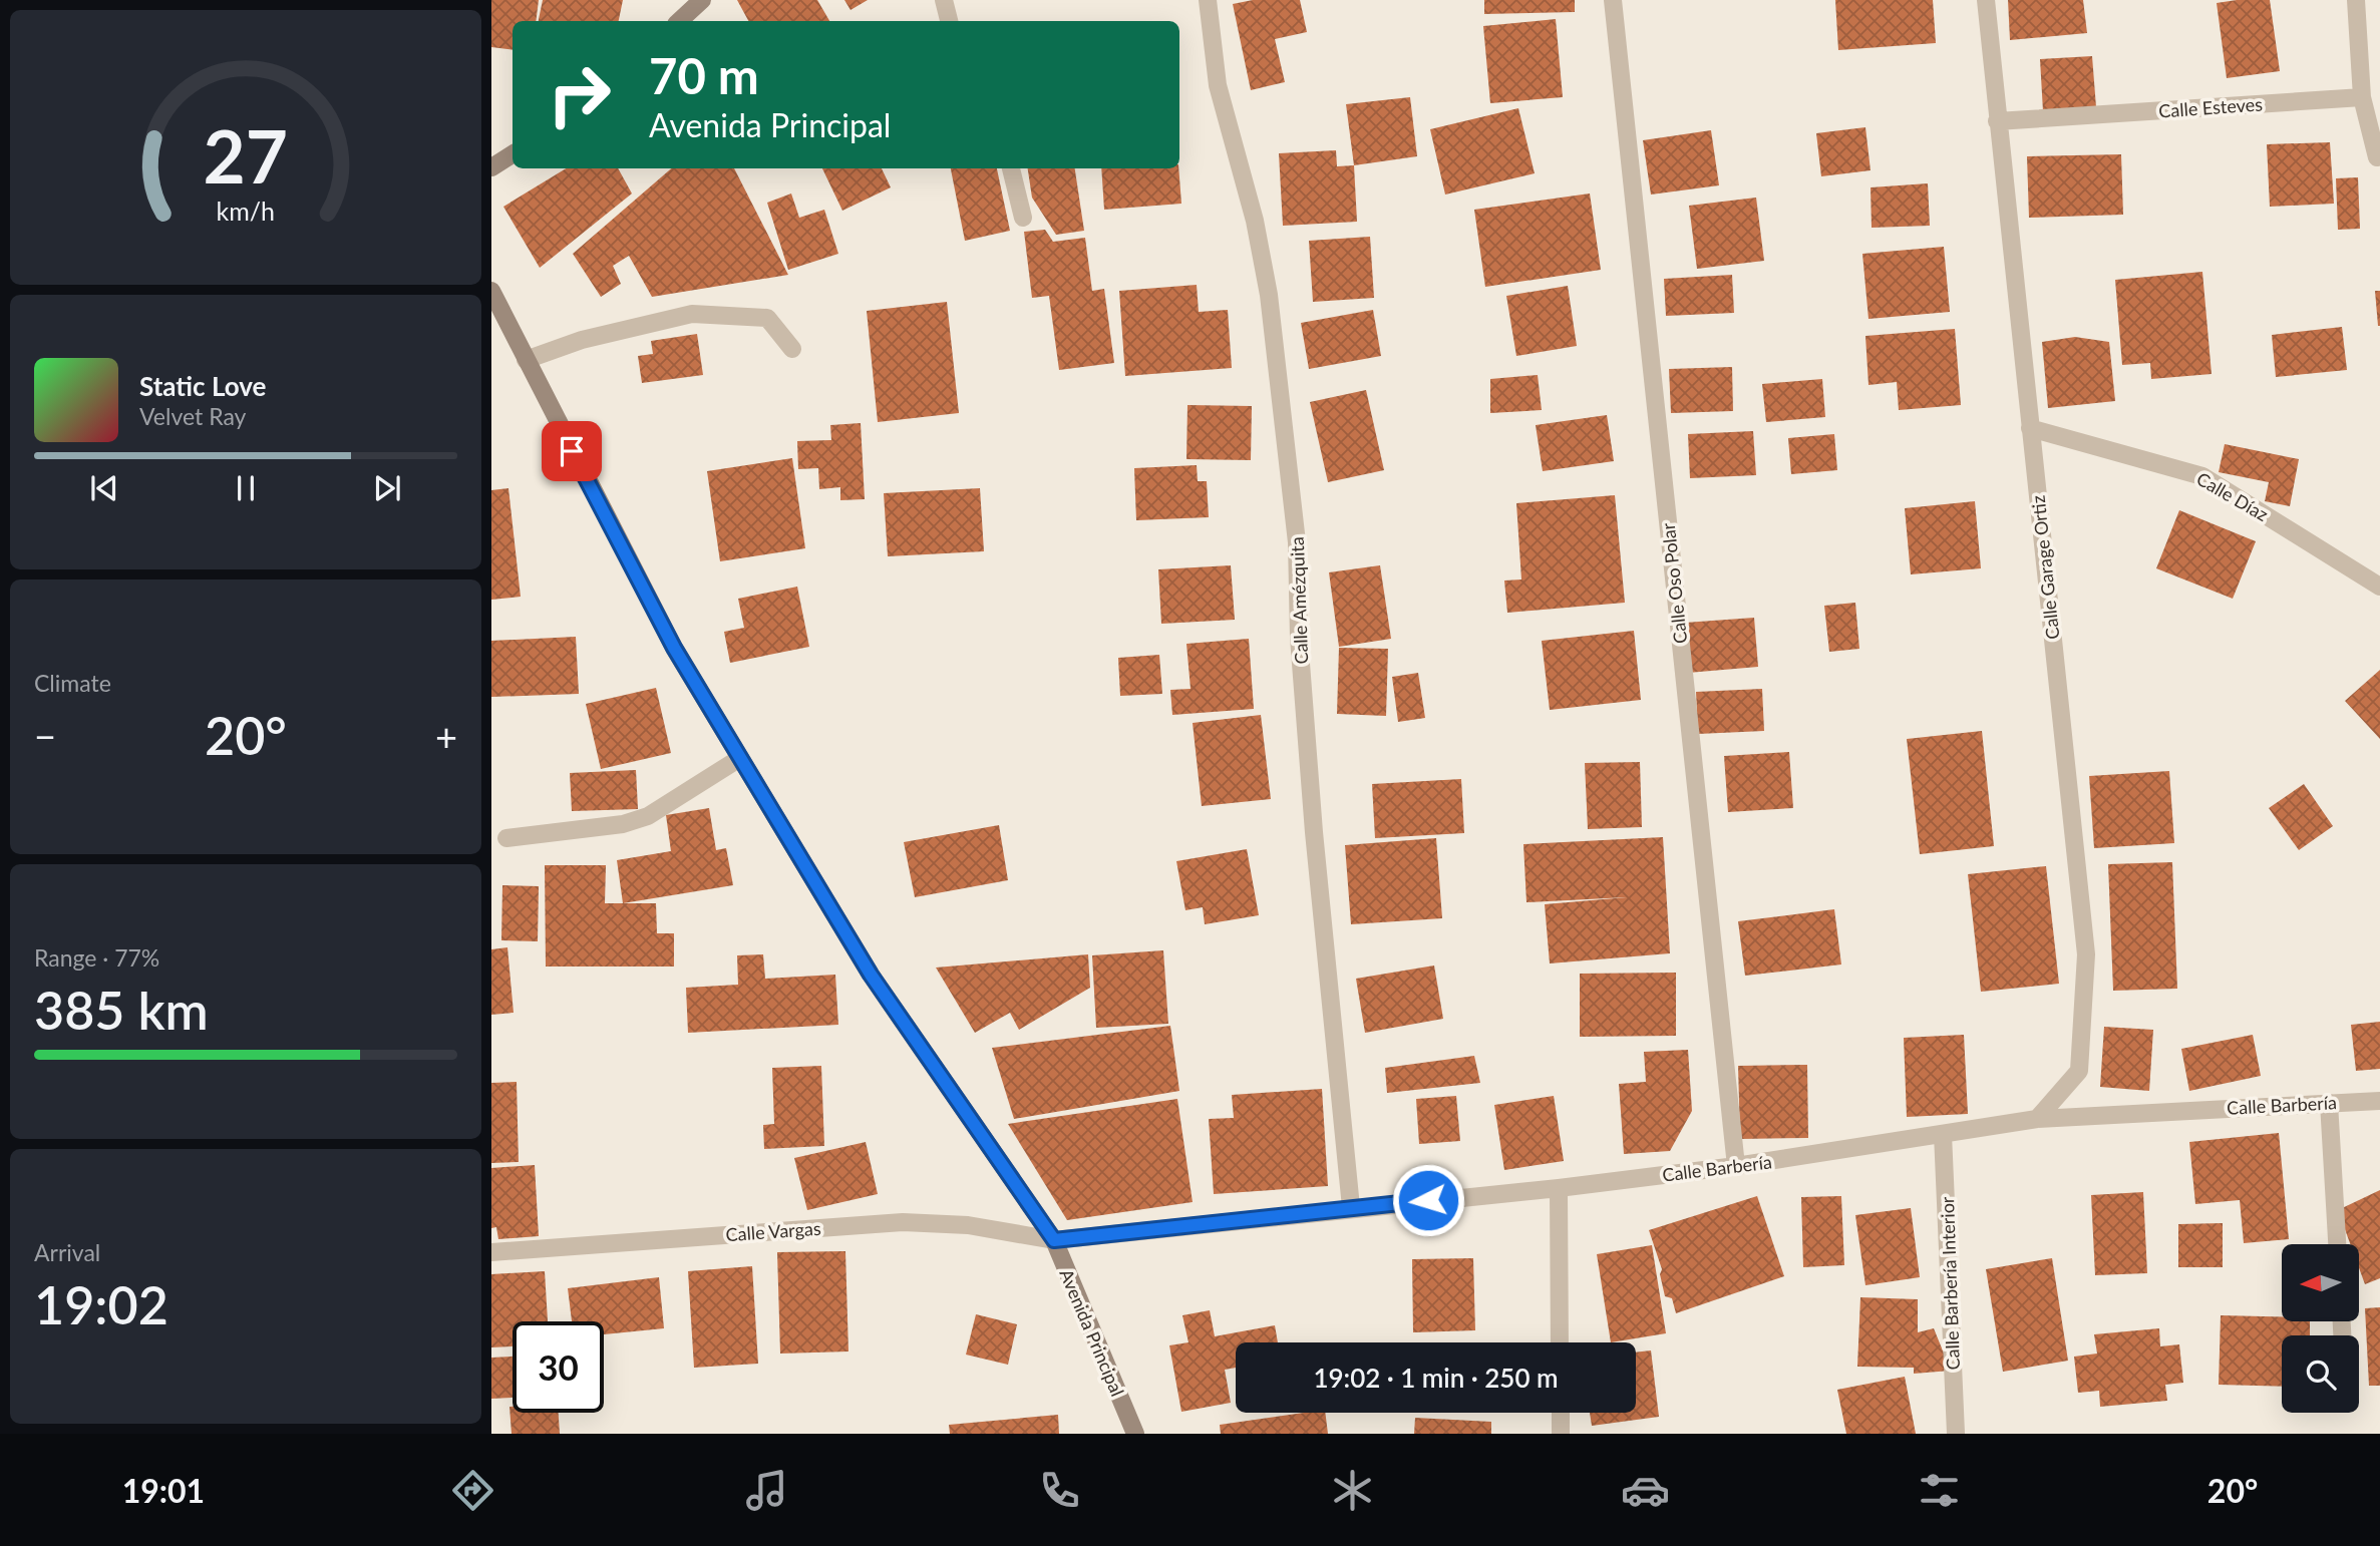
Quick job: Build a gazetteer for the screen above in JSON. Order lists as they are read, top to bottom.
{
  "streets": {
    "street": [
      "Calle Esteves",
      "Calle Díaz",
      "Calle Garage Ortiz",
      "Calle Oso Polar",
      "Calle Amézquita",
      "Calle Barbería",
      "Calle Vargas",
      "Calle Barbería Interior",
      "Avenida Principal"
    ]
  },
  "crossings": [
    ["Calle Esteves", "Calle Garage Ortiz"],
    ["Calle Díaz", "Calle Garage Ortiz"],
    ["Calle Garage Ortiz", "Calle Barbería"],
    ["Calle Oso Polar", "Calle Barbería"],
    ["Calle Amézquita", "Calle Barbería"],
    ["Calle Barbería", "Calle Vargas"],
    ["Calle Barbería", "Calle Barbería Interior"],
    ["Calle Barbería", "Avenida Principal"],
    ["Calle Vargas", "Avenida Principal"]
  ],
  "north": "left",
  "page": {
    "turn": ["70 m", "Avenida Principal"],
    "song": ["Static Love", "Velvet Ray"],
    "tile": [
      "Climate",
      ["Range · 77%", "385 km"],
      ["Arrival", "19:02"]
    ],
    "heat": ["−", "20°", "+"],
    "limit": "30",
    "trip": "19:02 · 1 min · 250 m",
    "tabs": ["19:01", "20°"],
    "gauge": ["27", "km/h"]
  }
}
